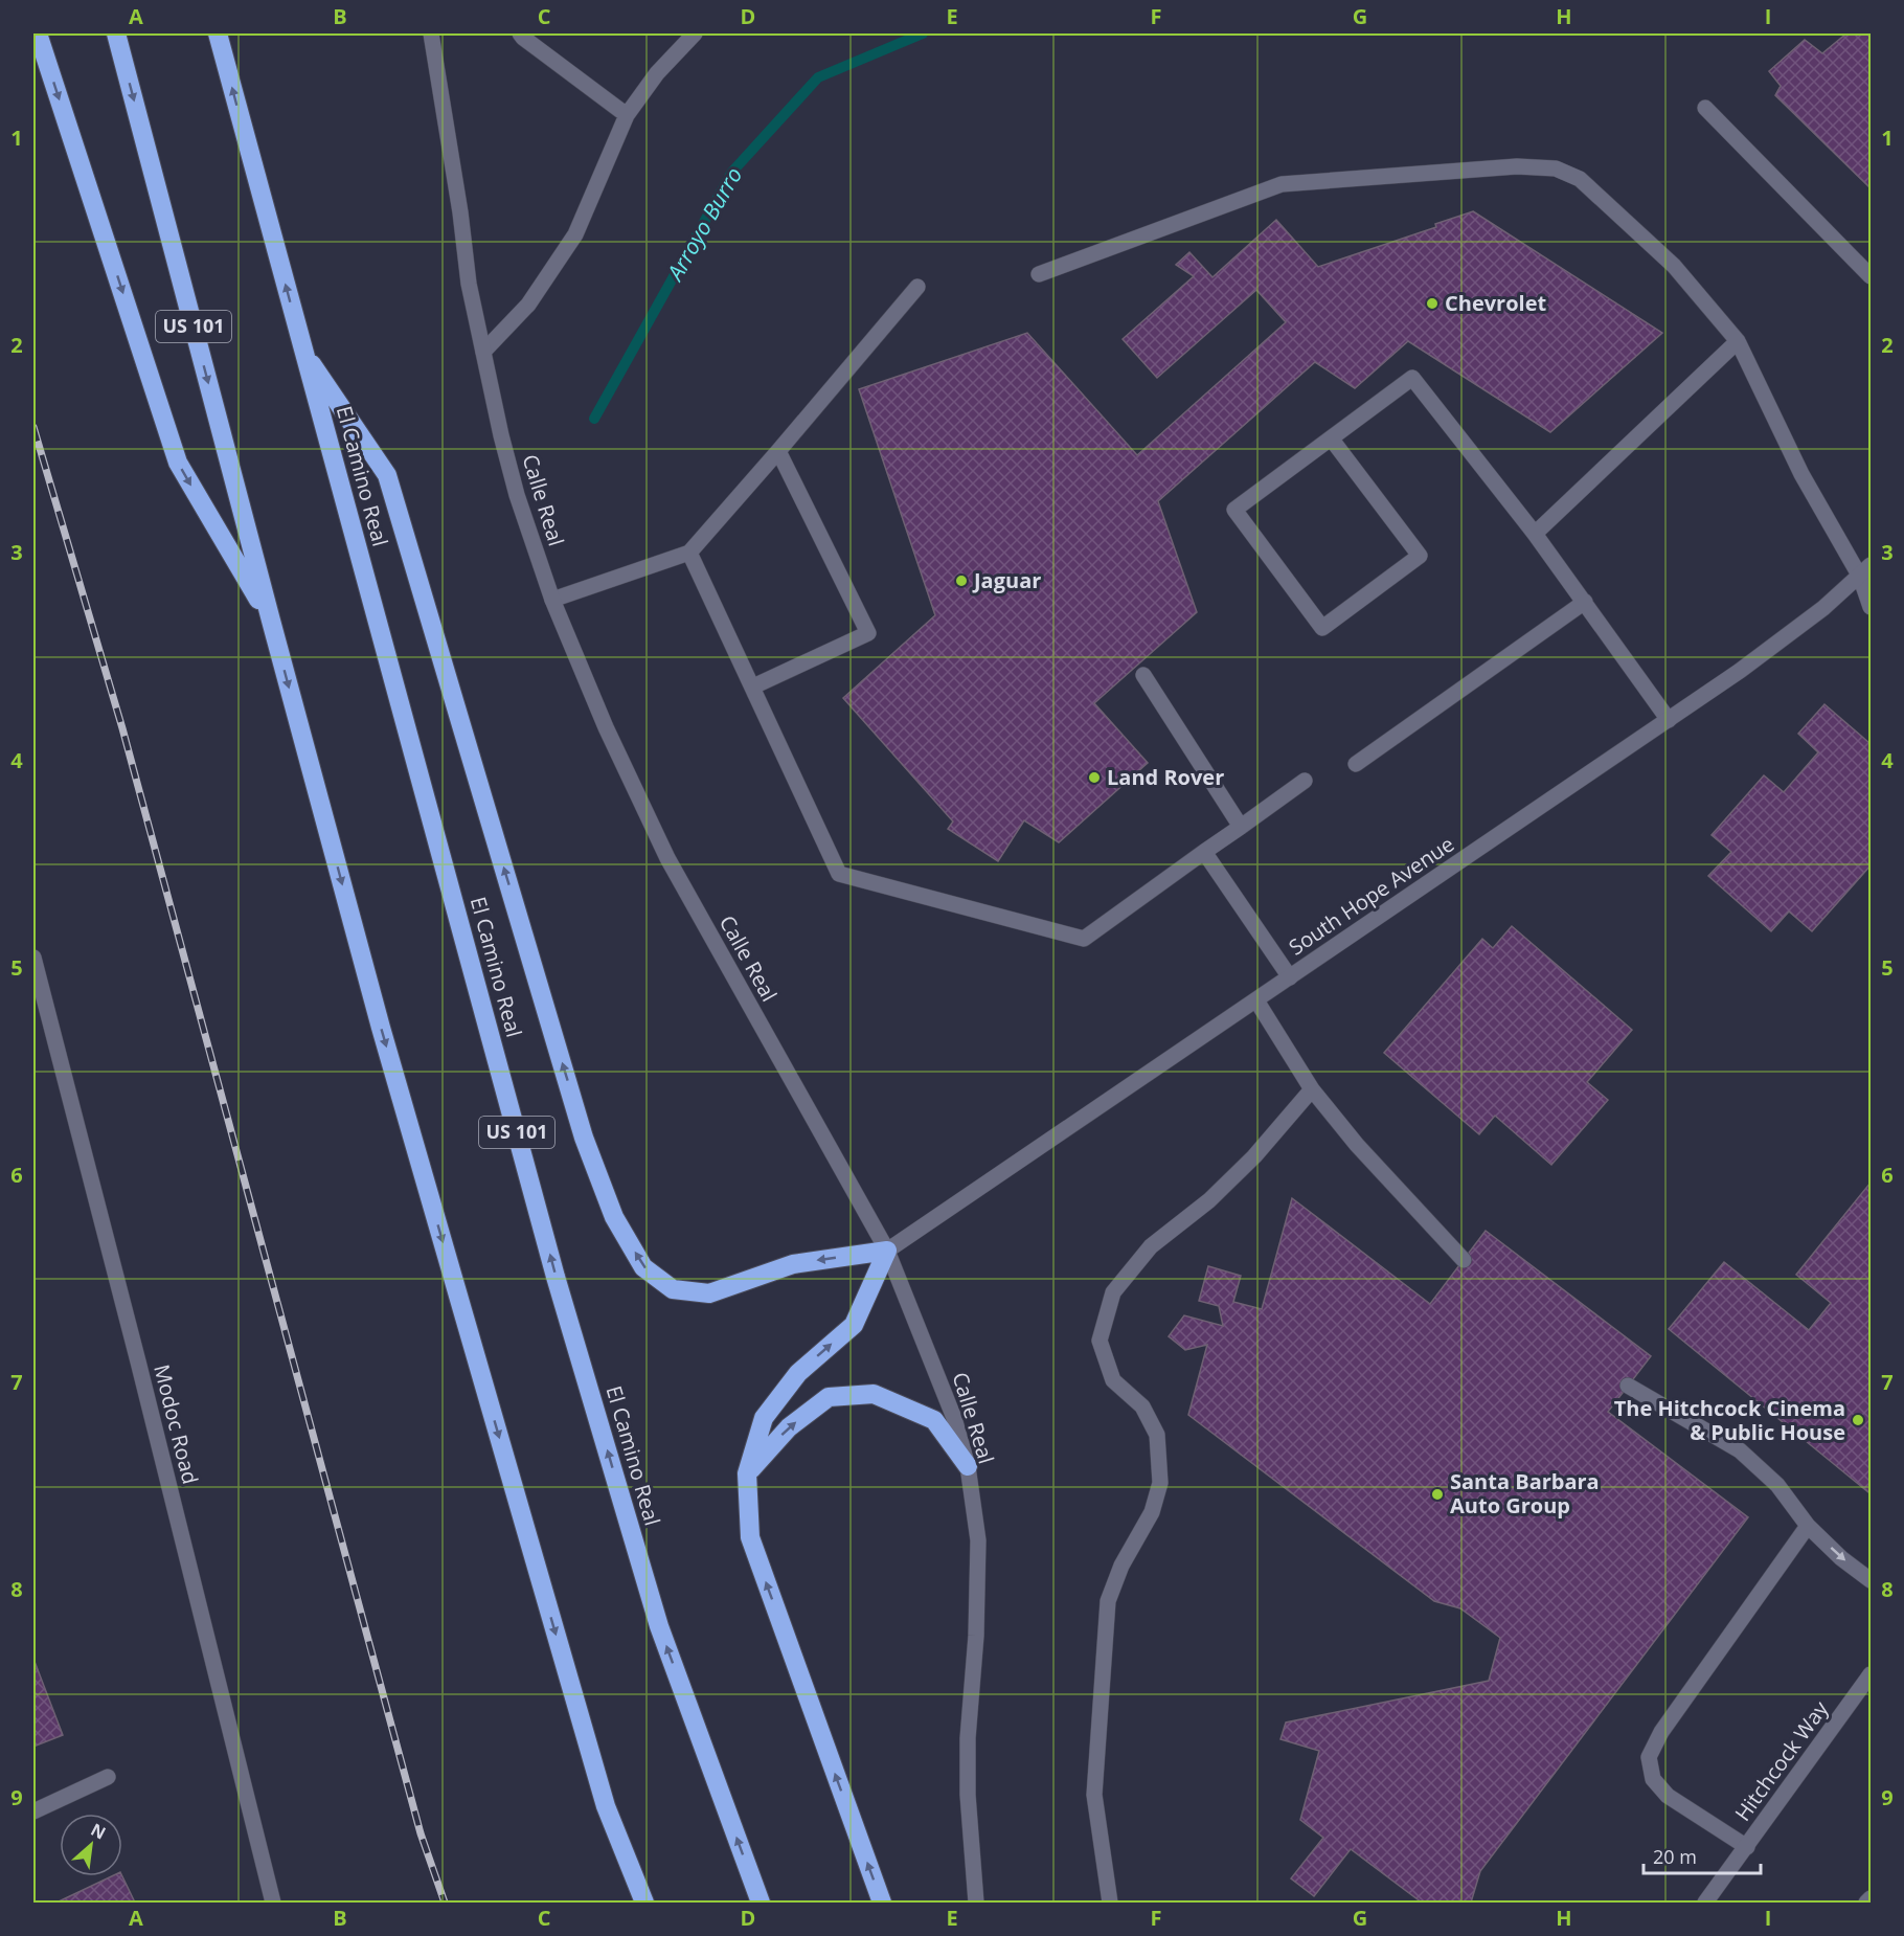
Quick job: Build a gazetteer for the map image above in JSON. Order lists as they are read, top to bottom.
{
  "streets": {
    "highway": ["US 101", "El Camino Real"],
    "street": [
      "Calle Real",
      "South Hope Avenue",
      "Modoc Road",
      "Hitchcock Way"
    ]
  },
  "crossings": [
    ["Calle Real", "South Hope Avenue"]
  ],
  "water": ["Arroyo Burro"],
  "places": [
    "Chevrolet",
    "Jaguar",
    "Land Rover",
    "The Hitchcock Cinema & Public House",
    "Santa Barbara Auto Group"
  ],
  "scale_bar": "20 m",
  "north": "top right",
  "grid": {
    "columns": [
      "A",
      "B",
      "C",
      "D",
      "E",
      "F",
      "G",
      "H",
      "I"
    ],
    "rows": [
      "1",
      "2",
      "3",
      "4",
      "5",
      "6",
      "7",
      "8",
      "9"
    ]
  }
}
